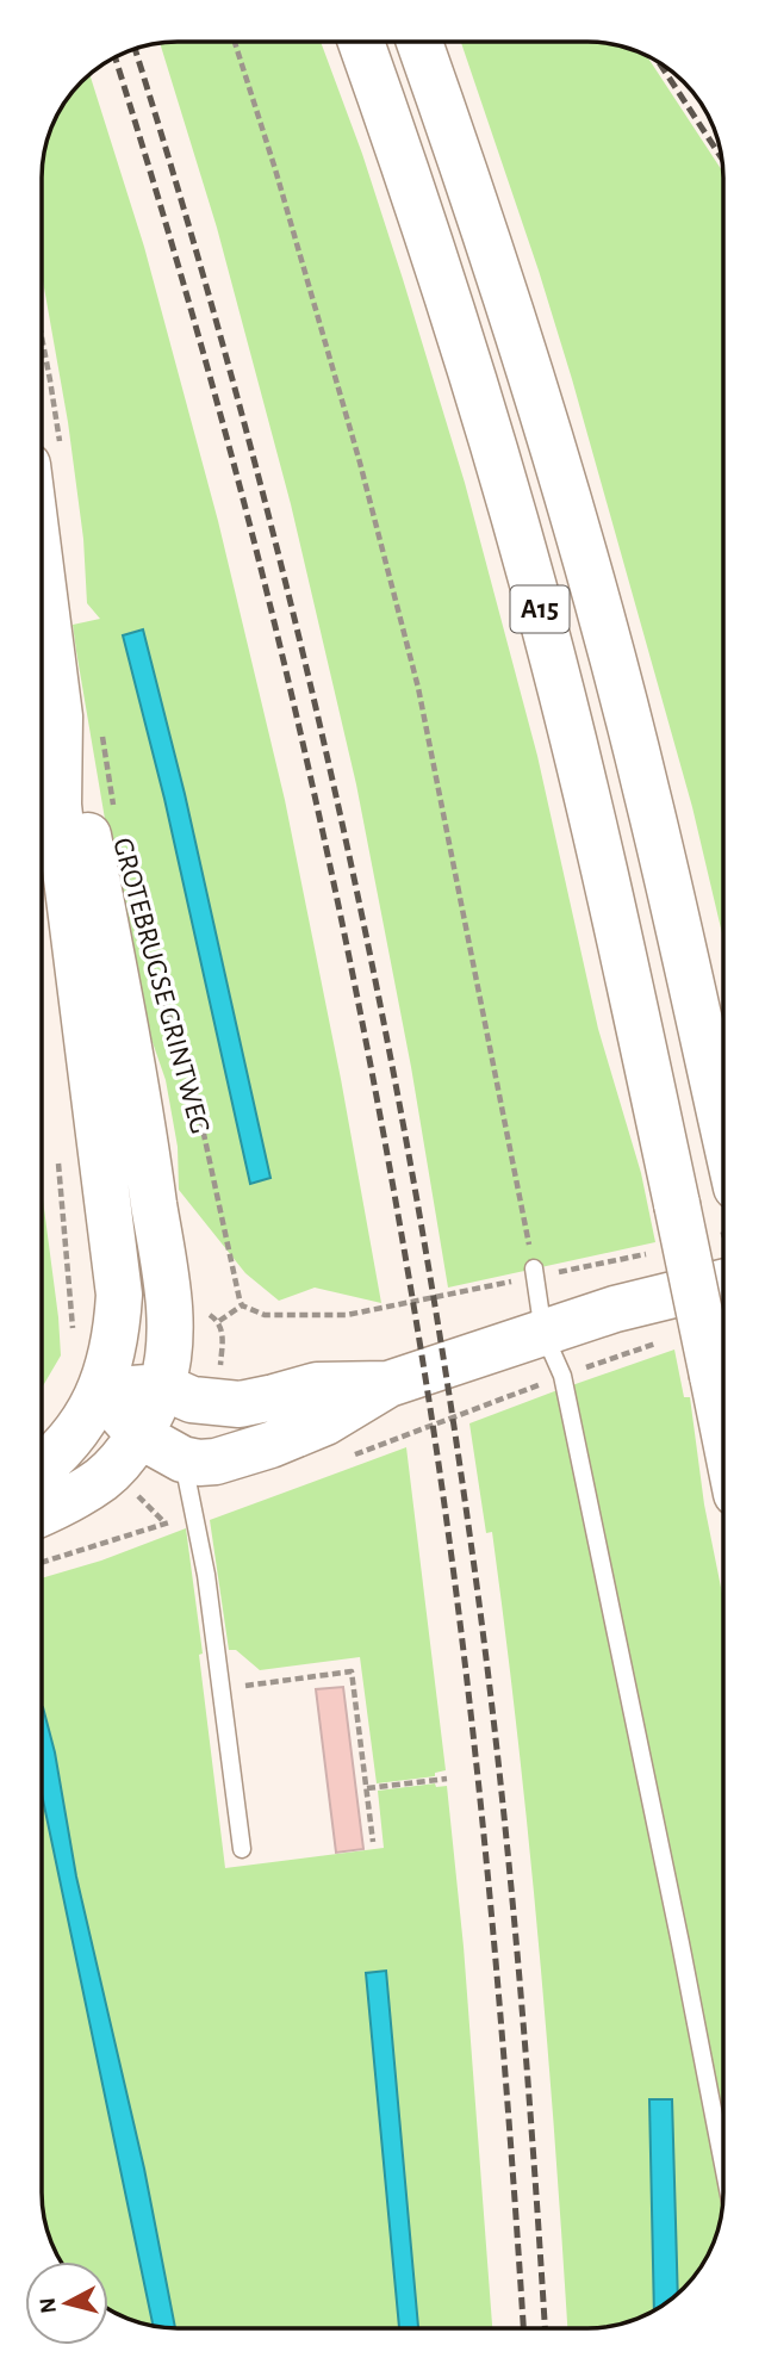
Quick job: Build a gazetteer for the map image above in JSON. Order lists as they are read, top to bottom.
{
  "streets": {
    "main road": ["A15", "GROTEBRUGSE GRINTWEG"]
  },
  "north": "left"
}
